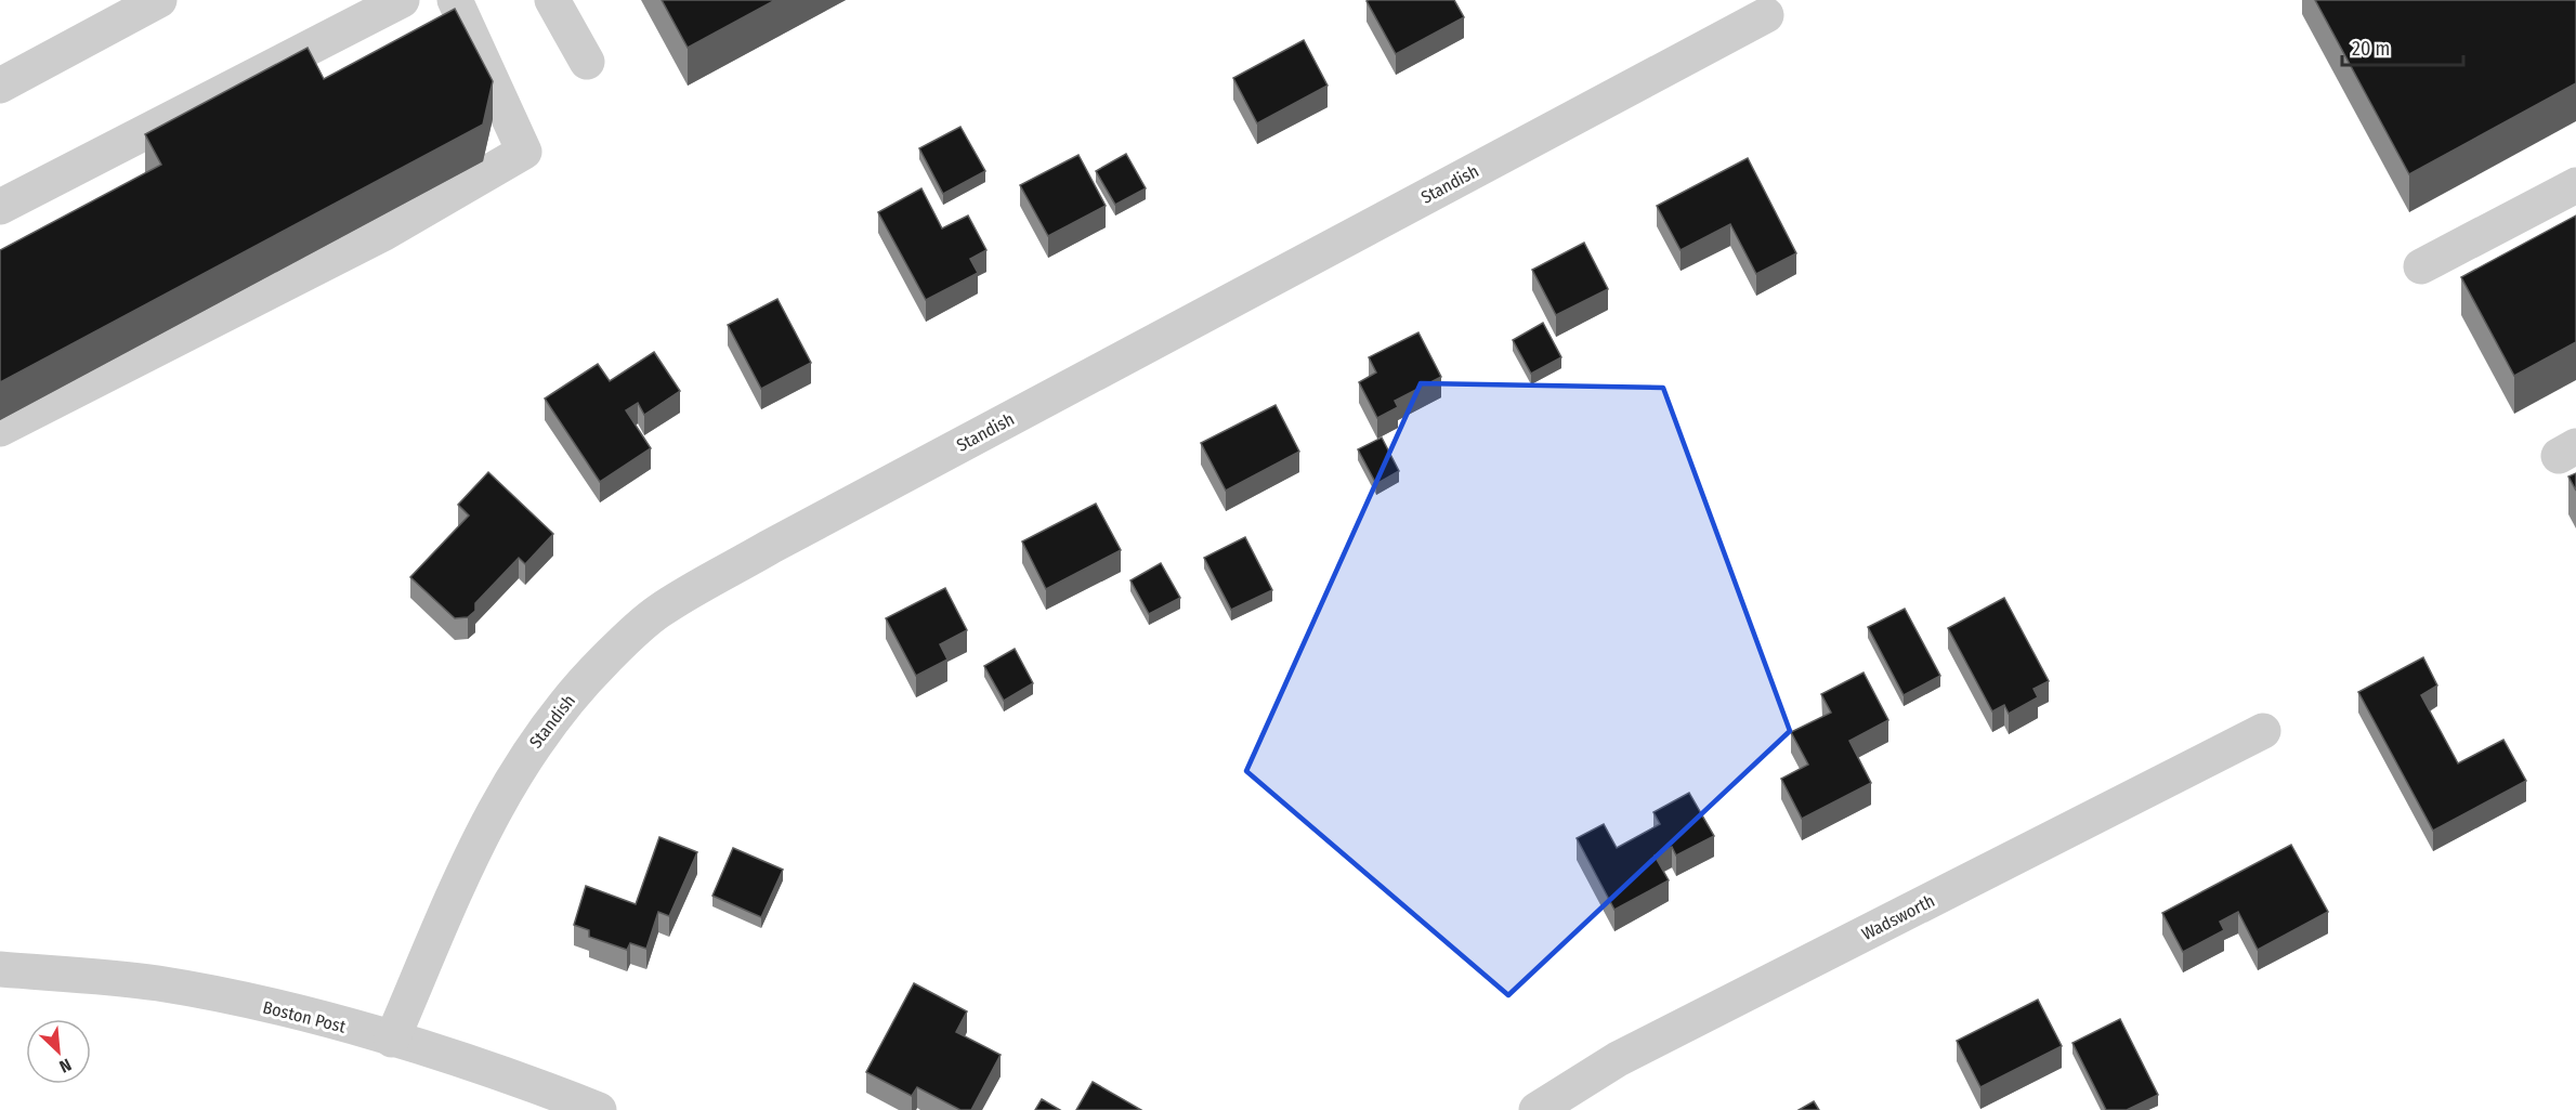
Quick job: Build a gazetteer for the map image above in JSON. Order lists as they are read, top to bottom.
{
  "streets": {
    "street": ["Standish", "Wadsworth", "Boston Post"]
  },
  "crossings": [
    ["Standish", "Boston Post"]
  ],
  "scale_bar": "20 m",
  "north": "bottom right"
}
